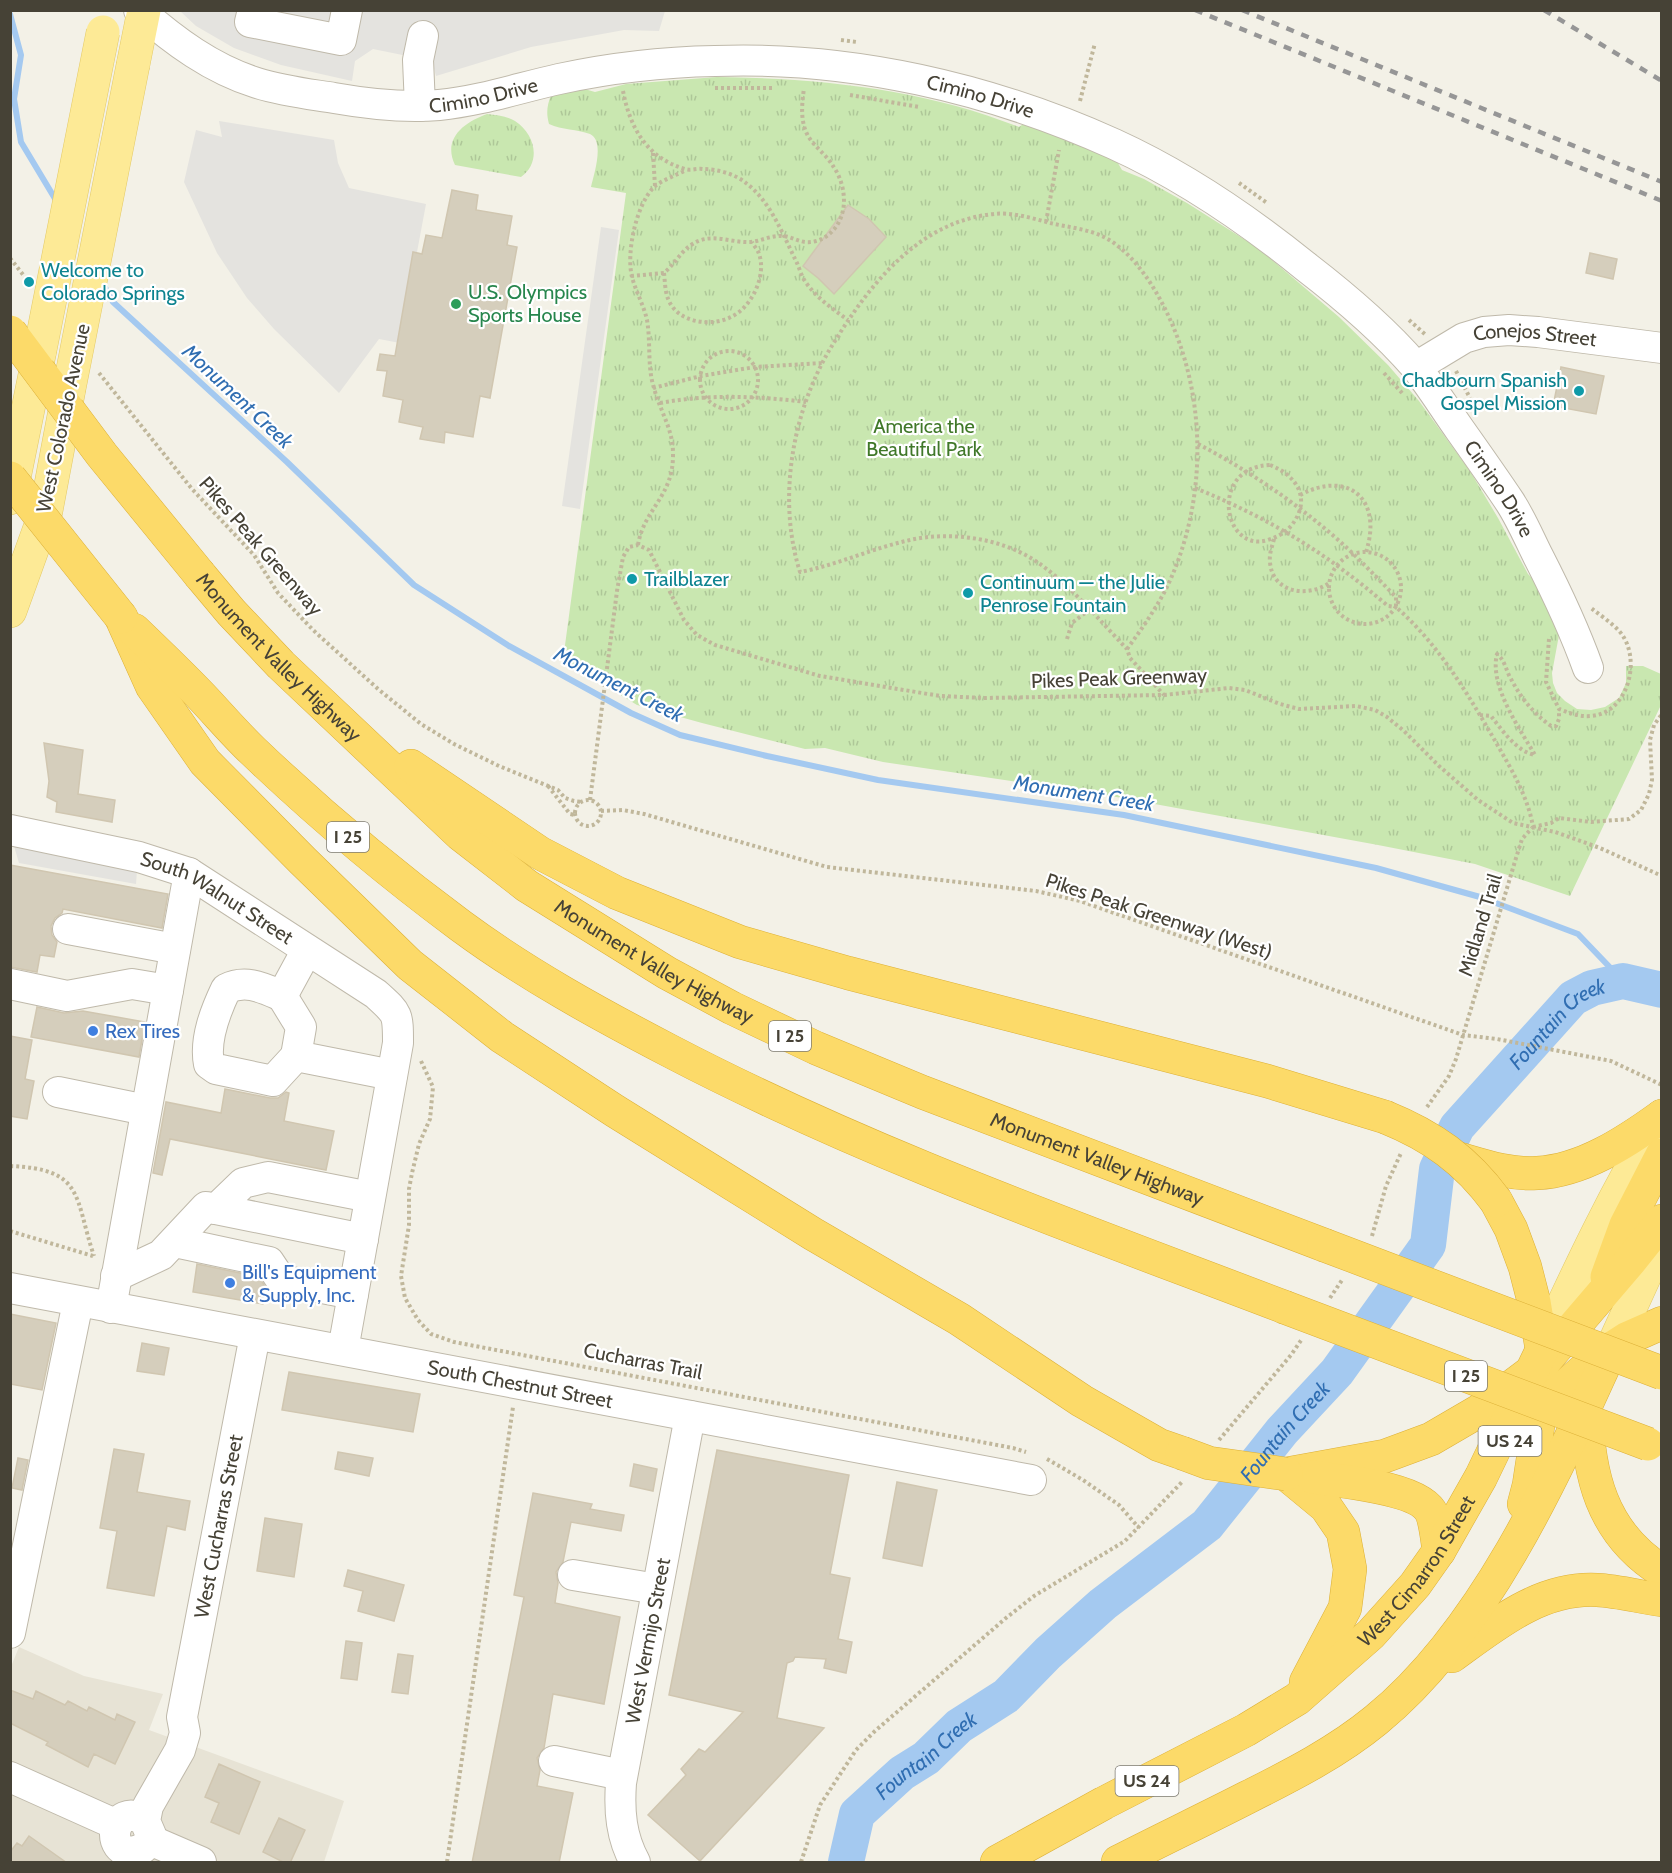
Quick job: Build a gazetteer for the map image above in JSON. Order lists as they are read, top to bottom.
{
  "streets": {
    "highway": [
      "Monument Valley Highway",
      "I 25",
      "US 24",
      "West Cimarron Street"
    ],
    "main road": ["West Colorado Avenue"],
    "street": [
      "Cimino Drive",
      "Conejos Street",
      "South Walnut Street",
      "South Chestnut Street",
      "West Cucharras Street",
      "West Vermijo Street"
    ],
    "path": [
      "Pikes Peak Greenway",
      "Pikes Peak Greenway (West)",
      "Midland Trail",
      "Cucharras Trail"
    ]
  },
  "crossings": [
    ["Cimino Drive", "Conejos Street"],
    ["Cimino Drive", "West Colorado Avenue"],
    ["Pikes Peak Greenway", "Pikes Peak Greenway (West)"],
    ["Pikes Peak Greenway", "Midland Trail"],
    ["South Walnut Street", "Cucharras Trail"],
    ["Pikes Peak Greenway (West)", "Midland Trail"],
    ["Cucharras Trail", "South Chestnut Street"],
    ["South Chestnut Street", "West Cucharras Street"],
    ["South Chestnut Street", "West Vermijo Street"],
    ["US 24", "West Cimarron Street"]
  ],
  "water": ["Monument Creek", "Fountain Creek"],
  "parks": ["America the Beautiful Park"],
  "places": [
    "Welcome to Colorado Springs",
    "U.S. Olympics Sports House",
    "Chadbourn Spanish Gospel Mission",
    "Trailblazer",
    "Continuum — the Julie Penrose Fountain",
    "Rex Tires",
    "Bill's Equipment & Supply, Inc."
  ]
}
